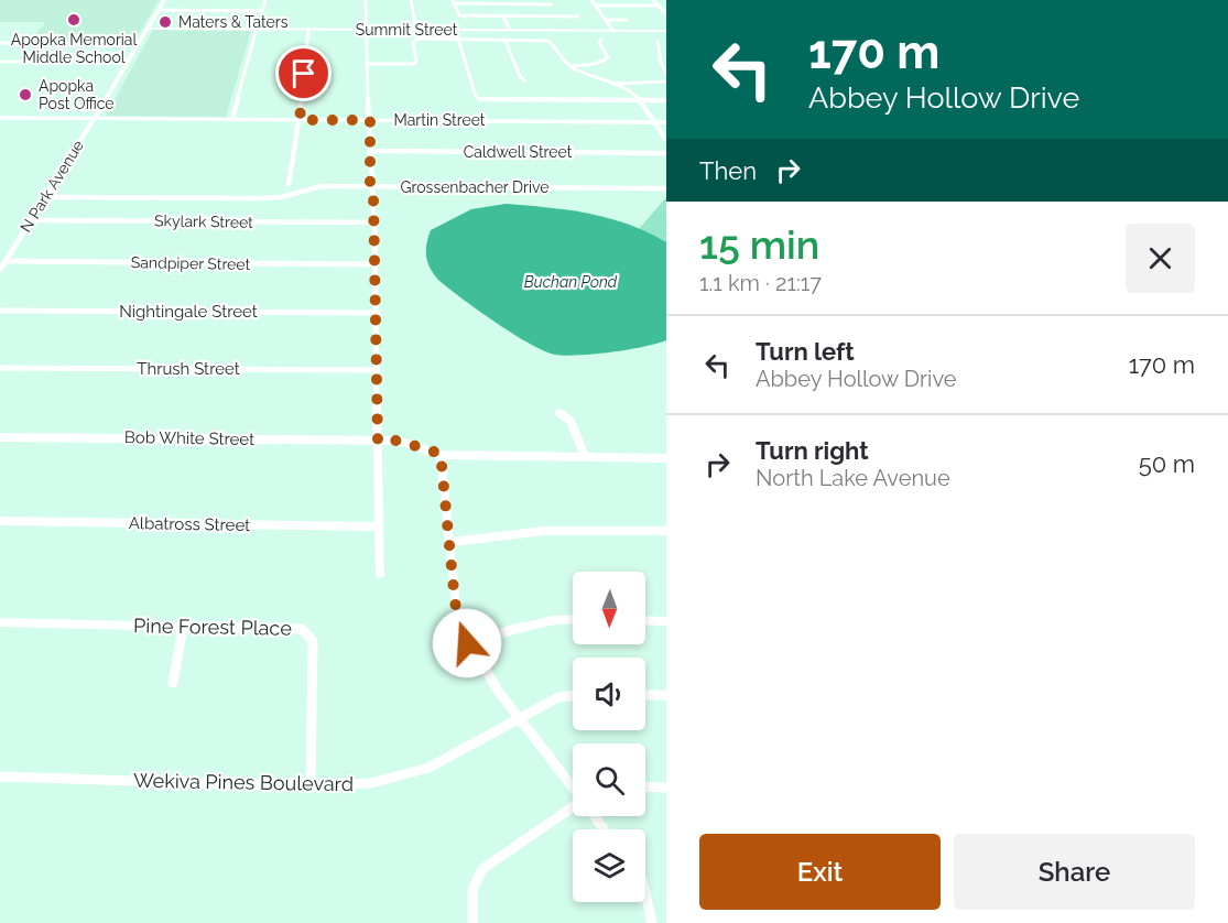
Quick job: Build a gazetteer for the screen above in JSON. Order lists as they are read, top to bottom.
{
  "streets": {
    "street": [
      "Summit Street",
      "Martin Street",
      "Caldwell Street",
      "N Park Avenue",
      "Grossenbacher Drive",
      "Skylark Street",
      "Sandpiper Street",
      "Nightingale Street",
      "Thrush Street",
      "Bob White Street",
      "Albatross Street",
      "Pine Forest Place",
      "Wekiva Pines Boulevard"
    ]
  },
  "crossings": [
    ["Summit Street", "N Park Avenue"],
    ["Martin Street", "N Park Avenue"],
    ["N Park Avenue", "Grossenbacher Drive"],
    ["N Park Avenue", "Skylark Street"],
    ["N Park Avenue", "Sandpiper Street"],
    ["Pine Forest Place", "Wekiva Pines Boulevard"]
  ],
  "water": ["Buchan Pond"],
  "places": ["Apopka Memorial Middle School", "Maters & Taters", "Apopka Post Office"],
  "north": "bottom",
  "page": {
    "turn": ["170 m", "Abbey Hollow Drive"],
    "then": "Then",
    "heading": ["15 min", "1.1 km · 21:17"],
    "list": [
      {
        "name": "Turn left",
        "note": "Abbey Hollow Drive",
        "value": "170 m"
      },
      {
        "name": "Turn right",
        "note": "North Lake Avenue",
        "value": "50 m"
      }
    ],
    "buttons": ["Exit", "Share"]
  }
}
